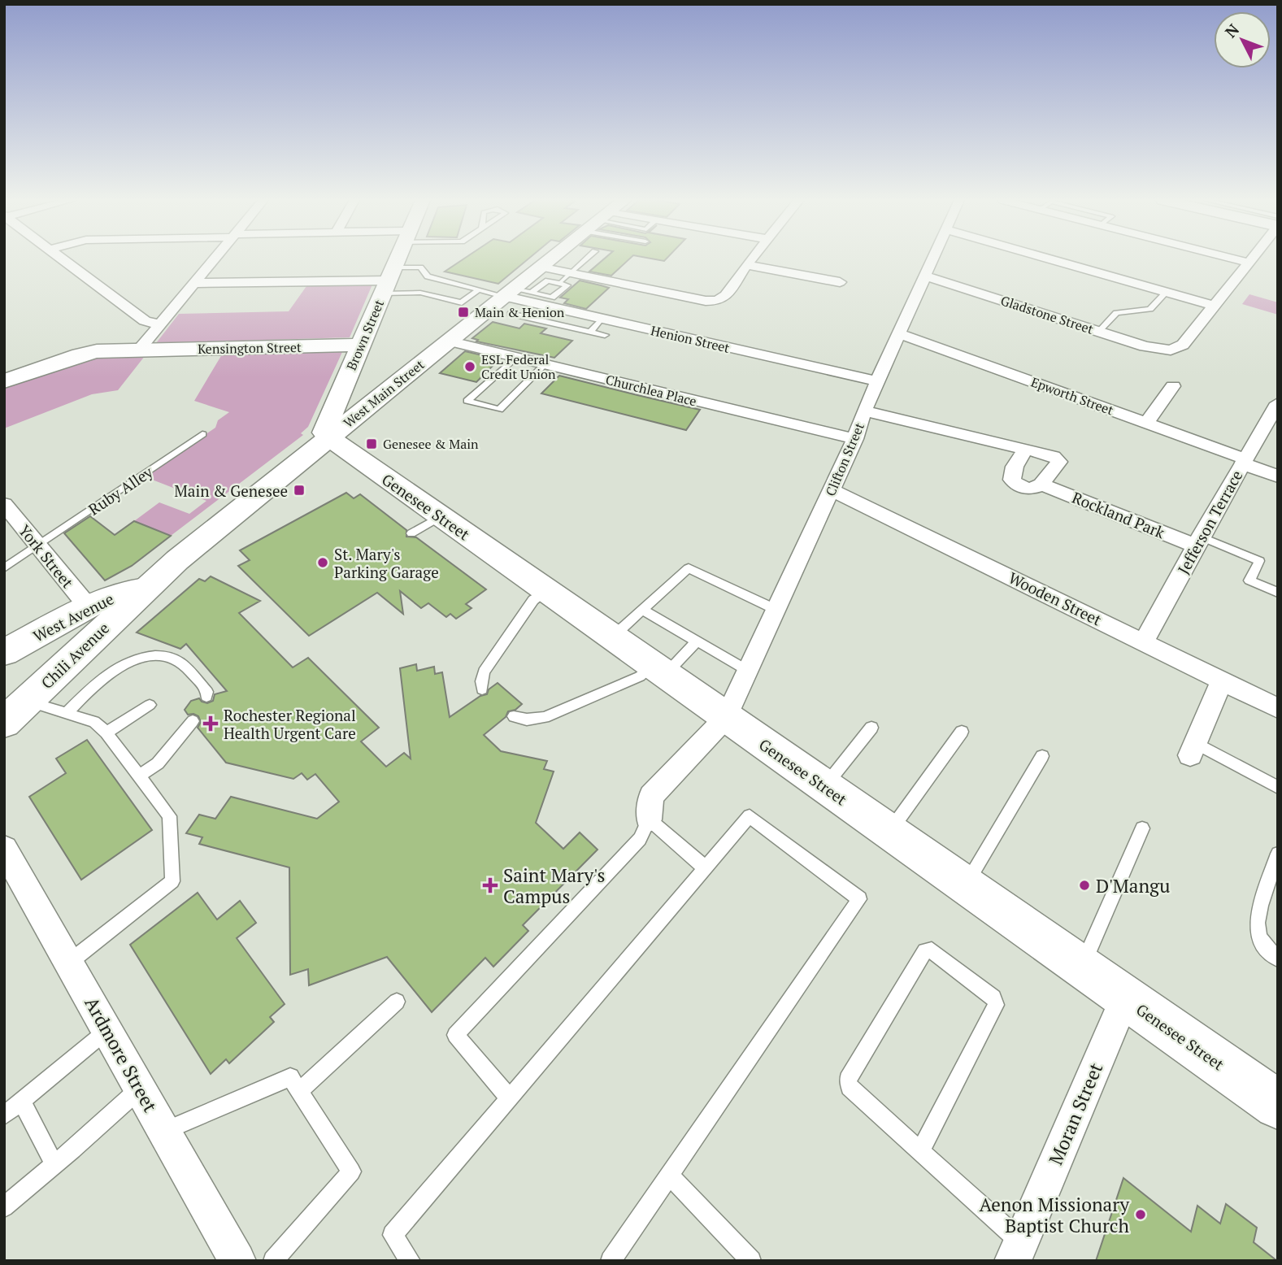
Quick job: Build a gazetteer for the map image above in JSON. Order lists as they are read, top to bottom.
{
  "streets": {
    "main road": [
      "Brown Street",
      "Kensington Street",
      "West Main Street",
      "Genesee Street",
      "West Avenue",
      "Chili Avenue"
    ],
    "street": [
      "Gladstone Street",
      "Henion Street",
      "Churchlea Place",
      "Epworth Street",
      "Clifton Street",
      "Rockland Park",
      "Jefferson Terrace",
      "York Street",
      "Wooden Street",
      "Ardmore Street",
      "Moran Street"
    ],
    "lane": ["Ruby Alley"]
  },
  "crossings": [
    ["Gladstone Street", "Clifton Street"],
    ["Brown Street", "Kensington Street"],
    ["Brown Street", "West Main Street"],
    ["Brown Street", "Genesee Street"],
    ["Henion Street", "West Main Street"],
    ["Henion Street", "Clifton Street"],
    ["Churchlea Place", "West Main Street"],
    ["Churchlea Place", "Clifton Street"],
    ["West Main Street", "Genesee Street"],
    ["West Main Street", "West Avenue"],
    ["West Main Street", "Chili Avenue"],
    ["Epworth Street", "Clifton Street"],
    ["Epworth Street", "Jefferson Terrace"],
    ["Clifton Street", "Genesee Street"],
    ["Clifton Street", "Wooden Street"],
    ["Ruby Alley", "York Street"],
    ["Genesee Street", "Moran Street"],
    ["Rockland Park", "Jefferson Terrace"],
    ["Jefferson Terrace", "Wooden Street"],
    ["York Street", "West Avenue"],
    ["West Avenue", "Chili Avenue"]
  ],
  "places": {
    "transit": ["Main & Henion", "Genesee & Main", "Main & Genesee"],
    "other": [
      "ESL Federal Credit Union",
      "St. Mary's Parking Garage",
      "D'Mangu",
      "Aenon Missionary Baptist Church"
    ],
    "health": ["Rochester Regional Health Urgent Care", "Saint Mary's Campus"]
  },
  "north": "top left"
}
